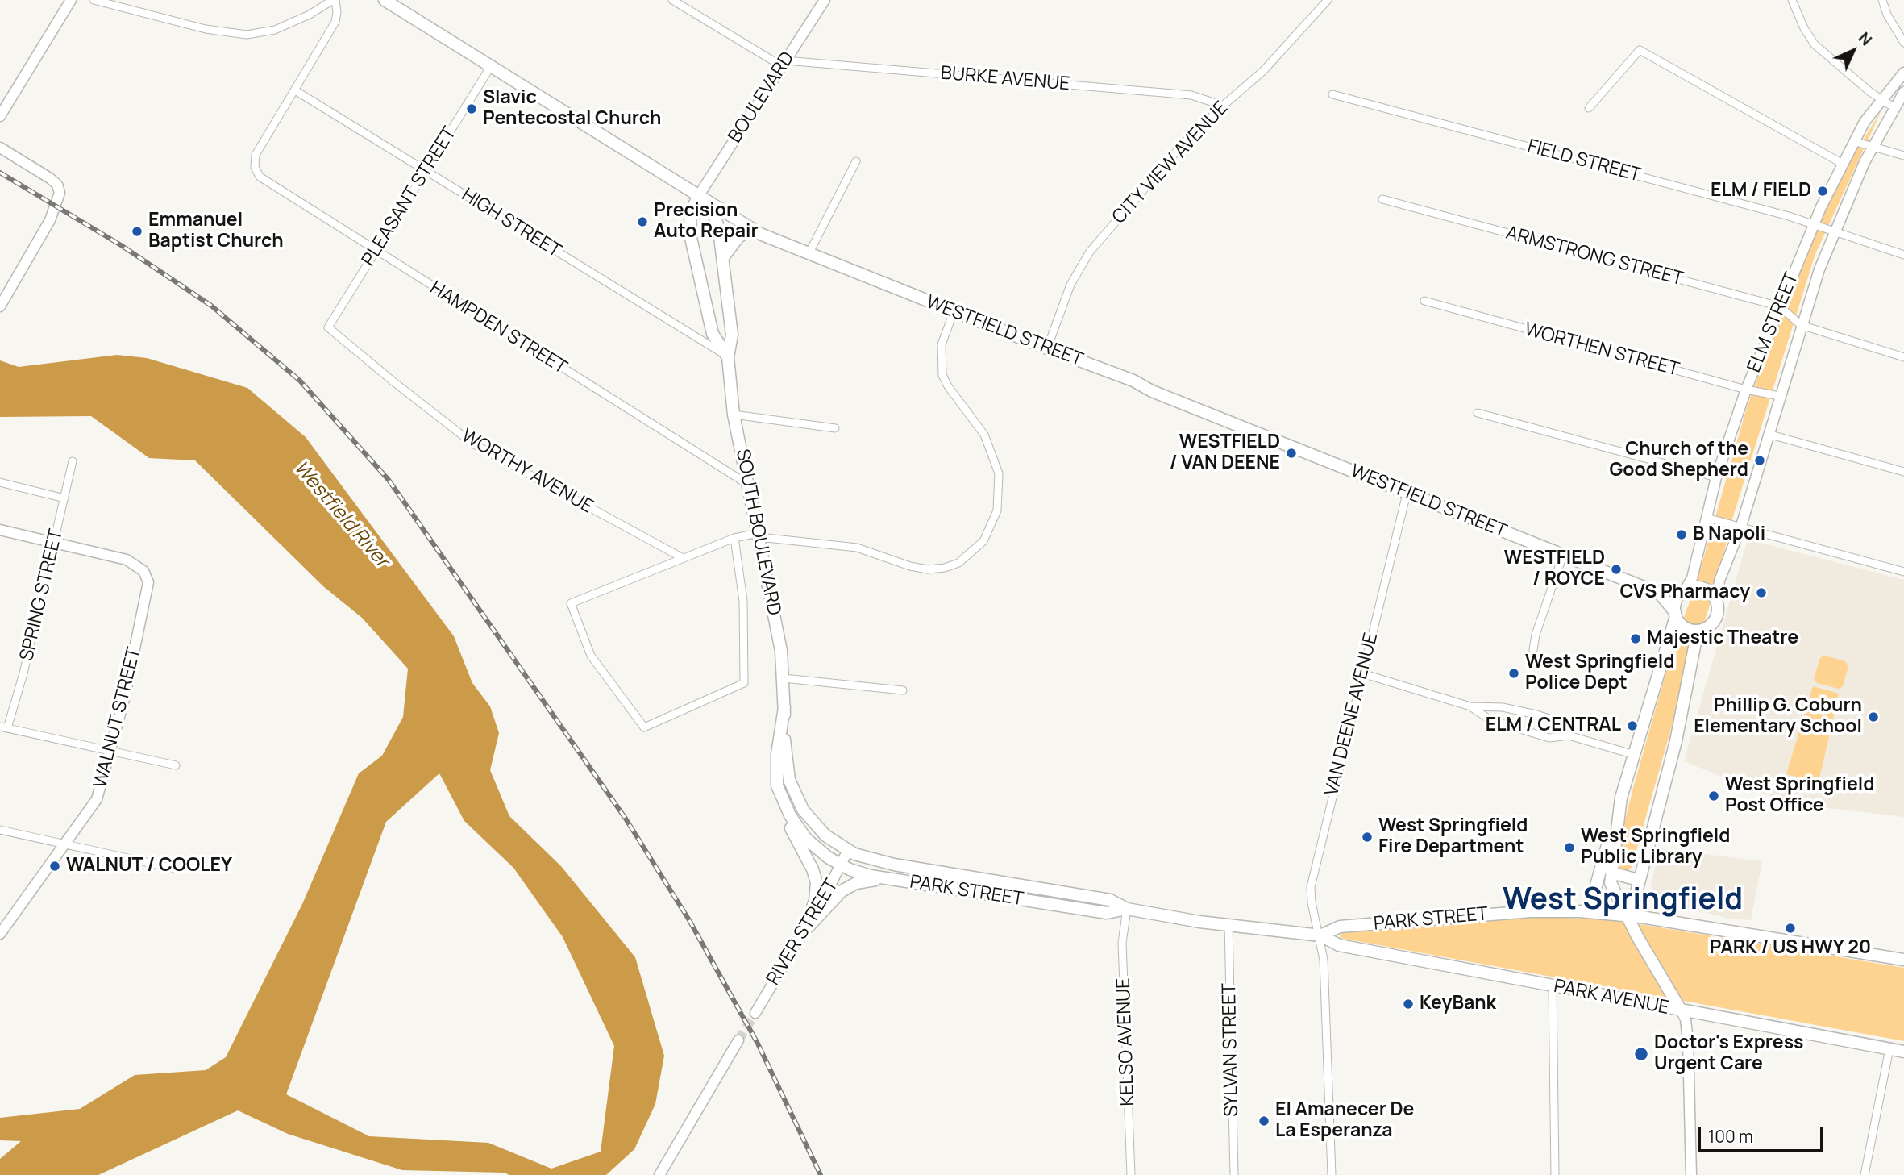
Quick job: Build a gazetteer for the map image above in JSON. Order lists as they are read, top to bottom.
{
  "streets": {
    "main road": [
      "BOULEVARD",
      "ELM STREET",
      "WESTFIELD STREET",
      "SOUTH BOULEVARD",
      "WALNUT STREET",
      "PARK STREET",
      "RIVER STREET",
      "PARK AVENUE"
    ],
    "street": [
      "BURKE AVENUE",
      "FIELD STREET",
      "CITY VIEW AVENUE",
      "PLEASANT STREET",
      "HIGH STREET",
      "ARMSTRONG STREET",
      "HAMPDEN STREET",
      "WORTHEN STREET",
      "WORTHY AVENUE",
      "SPRING STREET",
      "VAN DEENE AVENUE",
      "KELSO AVENUE",
      "SYLVAN STREET"
    ]
  },
  "crossings": [
    ["BURKE AVENUE", "BOULEVARD"],
    ["BURKE AVENUE", "CITY VIEW AVENUE"],
    ["BOULEVARD", "WESTFIELD STREET"],
    ["BOULEVARD", "SOUTH BOULEVARD"],
    ["FIELD STREET", "ELM STREET"],
    ["CITY VIEW AVENUE", "WESTFIELD STREET"],
    ["PLEASANT STREET", "HIGH STREET"],
    ["PLEASANT STREET", "HAMPDEN STREET"],
    ["PLEASANT STREET", "WESTFIELD STREET"],
    ["PLEASANT STREET", "WORTHY AVENUE"],
    ["HIGH STREET", "HAMPDEN STREET"],
    ["HIGH STREET", "SOUTH BOULEVARD"],
    ["ARMSTRONG STREET", "ELM STREET"],
    ["ELM STREET", "WESTFIELD STREET"],
    ["ELM STREET", "WORTHEN STREET"],
    ["HAMPDEN STREET", "SOUTH BOULEVARD"],
    ["WESTFIELD STREET", "SOUTH BOULEVARD"],
    ["WESTFIELD STREET", "VAN DEENE AVENUE"],
    ["SOUTH BOULEVARD", "PARK STREET"],
    ["SOUTH BOULEVARD", "RIVER STREET"],
    ["SPRING STREET", "WALNUT STREET"],
    ["VAN DEENE AVENUE", "PARK STREET"],
    ["VAN DEENE AVENUE", "PARK AVENUE"],
    ["PARK STREET", "RIVER STREET"],
    ["PARK STREET", "PARK AVENUE"],
    ["PARK STREET", "KELSO AVENUE"],
    ["PARK STREET", "SYLVAN STREET"]
  ],
  "districts": ["West Springfield"],
  "water": ["Westfield River"],
  "places": [
    "Slavic Pentecostal Church",
    "ELM / FIELD",
    "Precision Auto Repair",
    "Emmanuel Baptist Church",
    "WESTFIELD / VAN DEENE",
    "Church of the Good Shepherd",
    "B Napoli",
    "WESTFIELD / ROYCE",
    "CVS Pharmacy",
    "Majestic Theatre",
    "West Springfield Police Dept",
    "Phillip G. Coburn Elementary School",
    "ELM / CENTRAL",
    "West Springfield Post Office",
    "West Springfield Fire Department",
    "West Springfield Public Library",
    "WALNUT / COOLEY",
    "PARK / US HWY 20",
    "KeyBank",
    "Doctor's Express Urgent Care",
    "El Amanecer De La Esperanza"
  ],
  "scale_bar": "100 m",
  "north": "top right"
}
